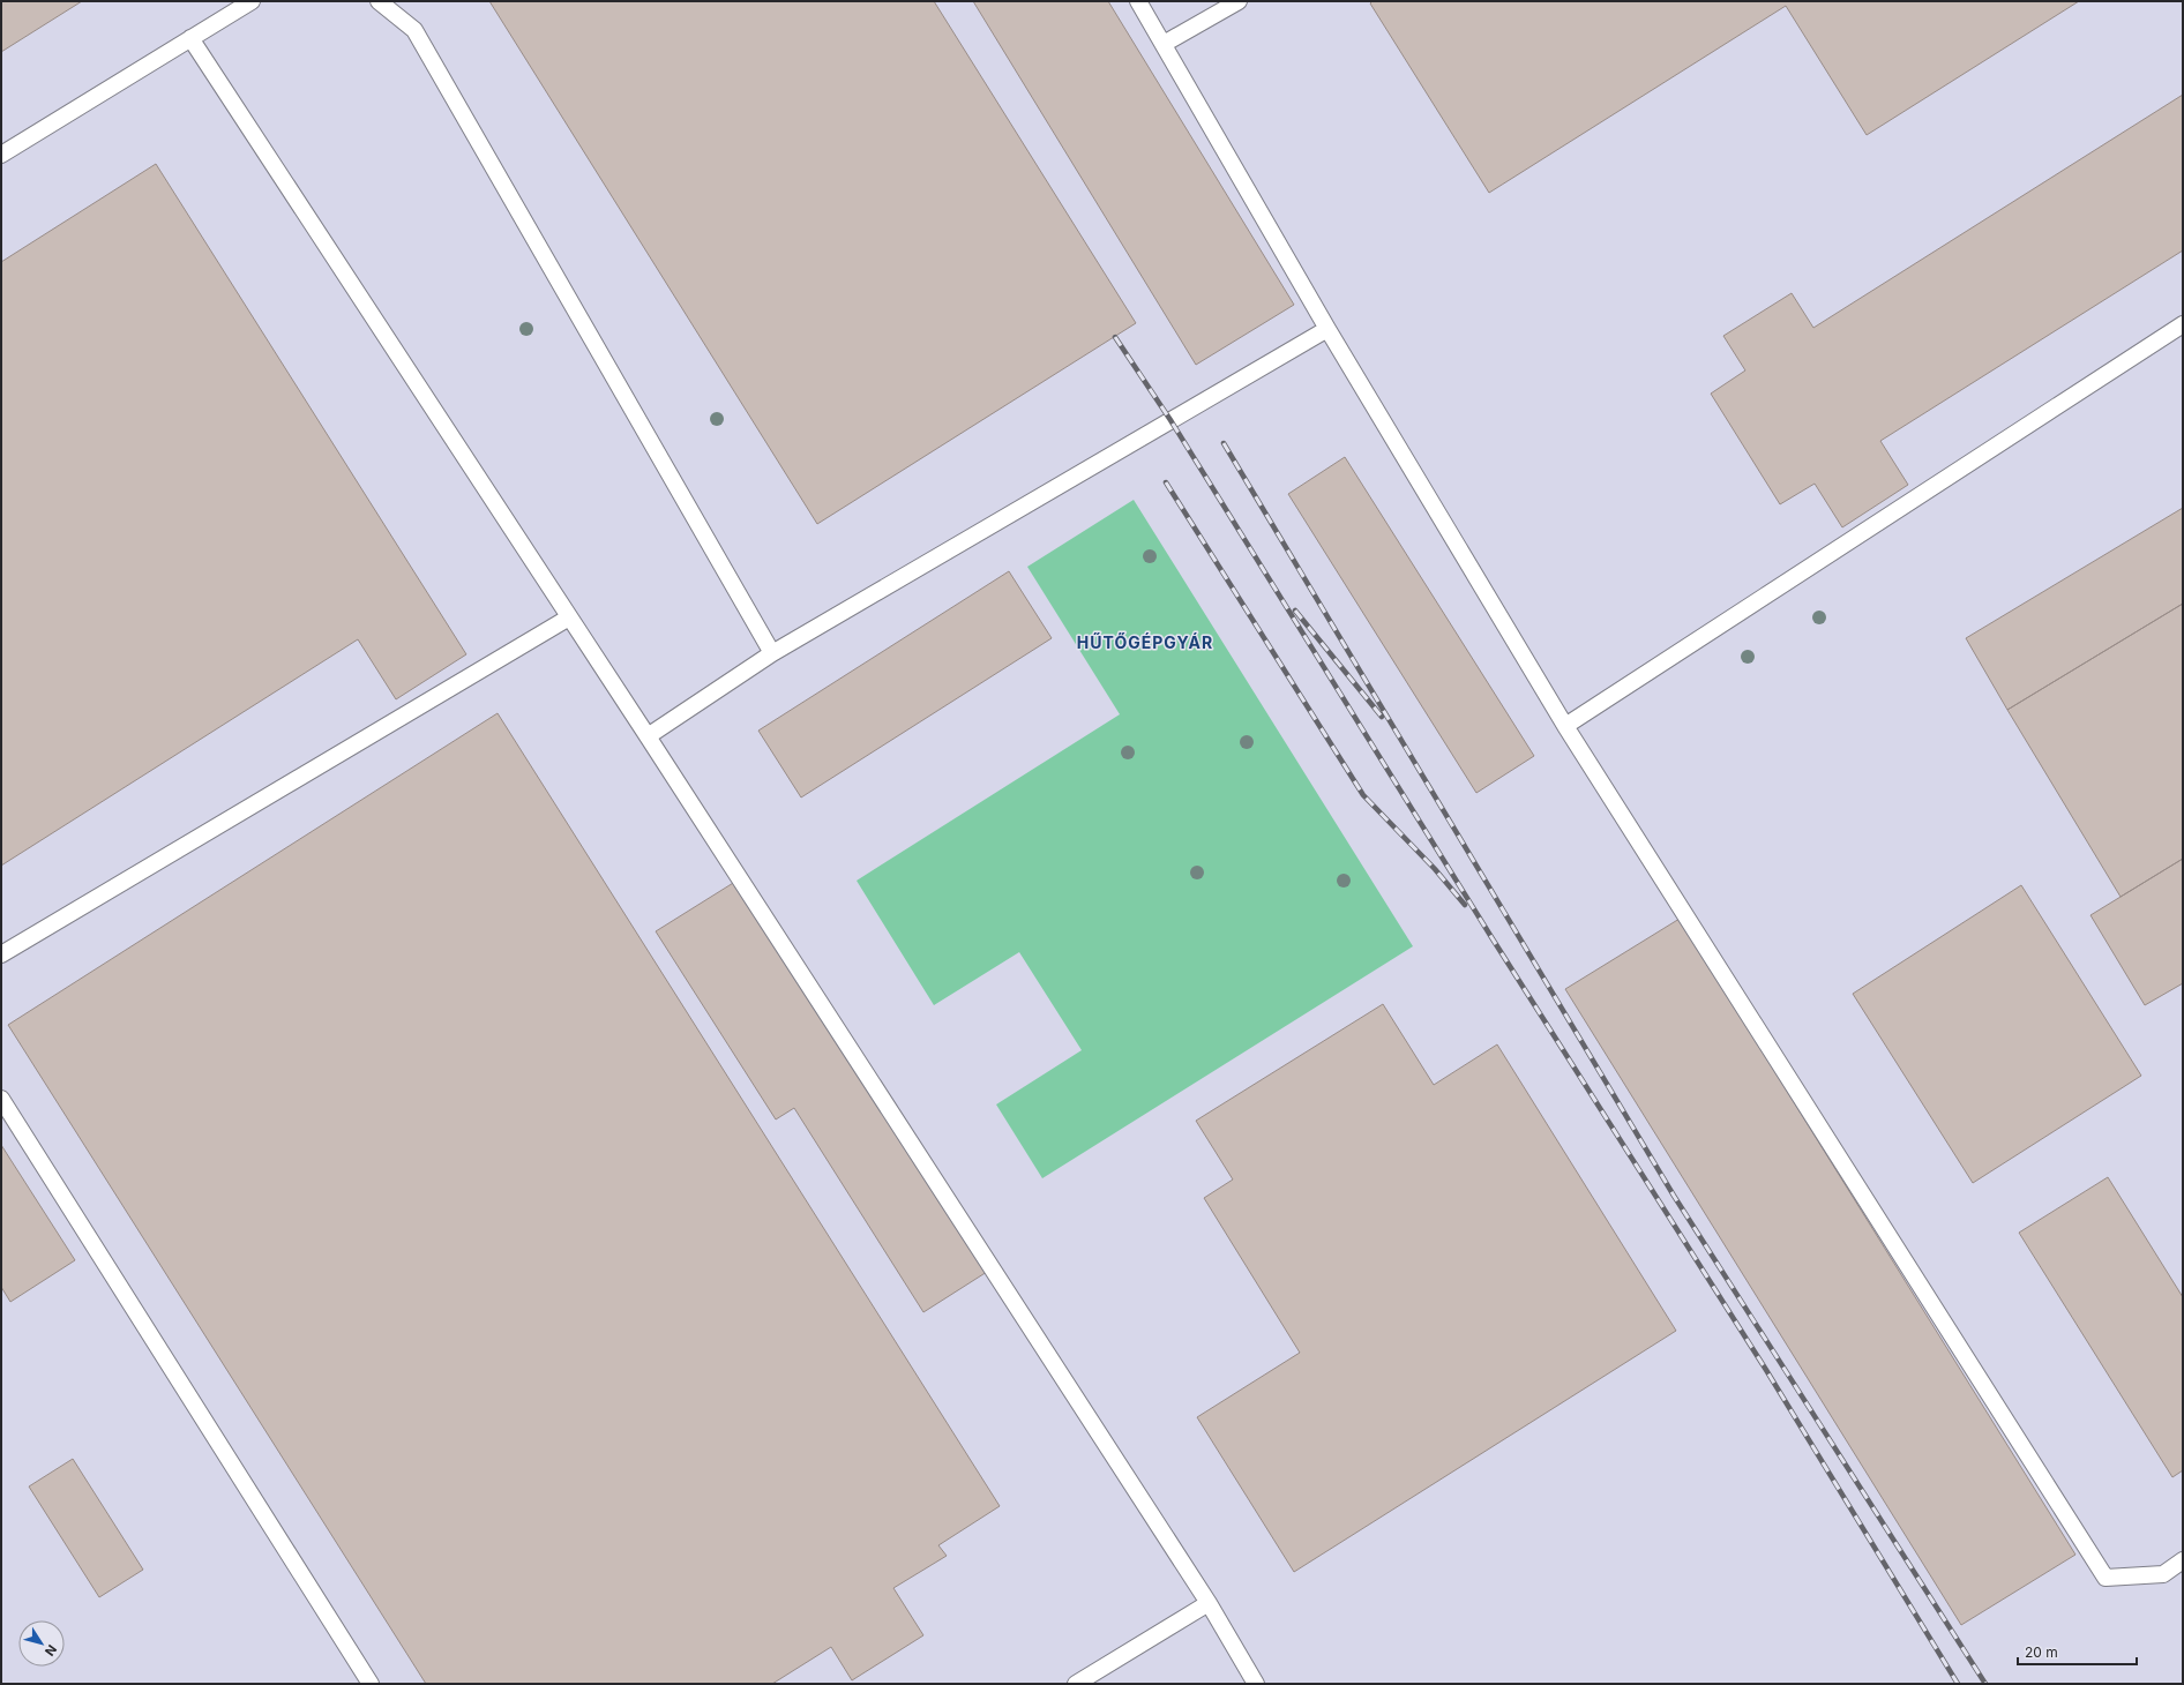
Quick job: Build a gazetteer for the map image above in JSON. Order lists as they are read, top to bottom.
{
  "districts": ["HŰTŐGÉPGYÁR"],
  "scale_bar": "20 m",
  "north": "bottom right"
}
